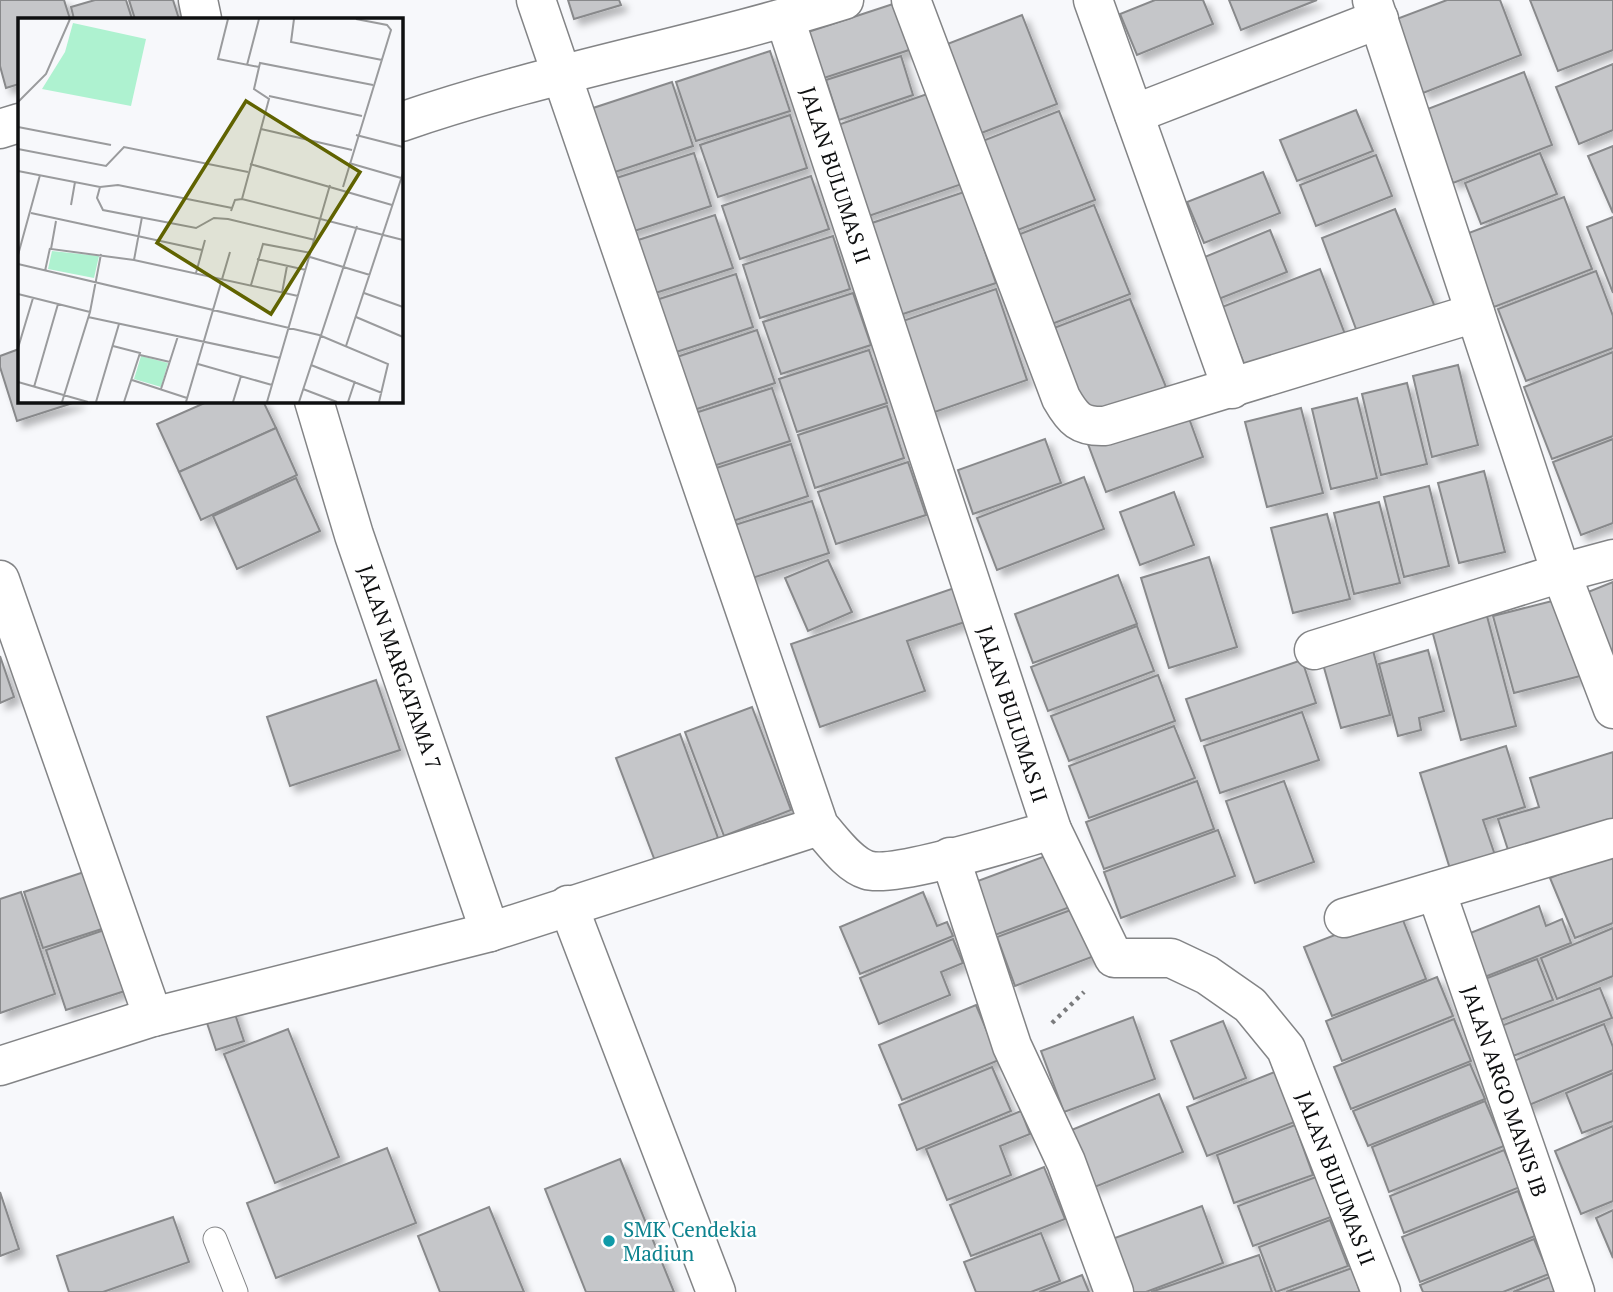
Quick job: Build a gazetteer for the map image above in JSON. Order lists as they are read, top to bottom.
{
  "streets": {
    "street": ["JALAN BULUMAS II", "JALAN MARGATAMA 7", "JALAN ARGO MANIS IB"]
  },
  "places": ["SMK Cendekia Madiun"]
}
